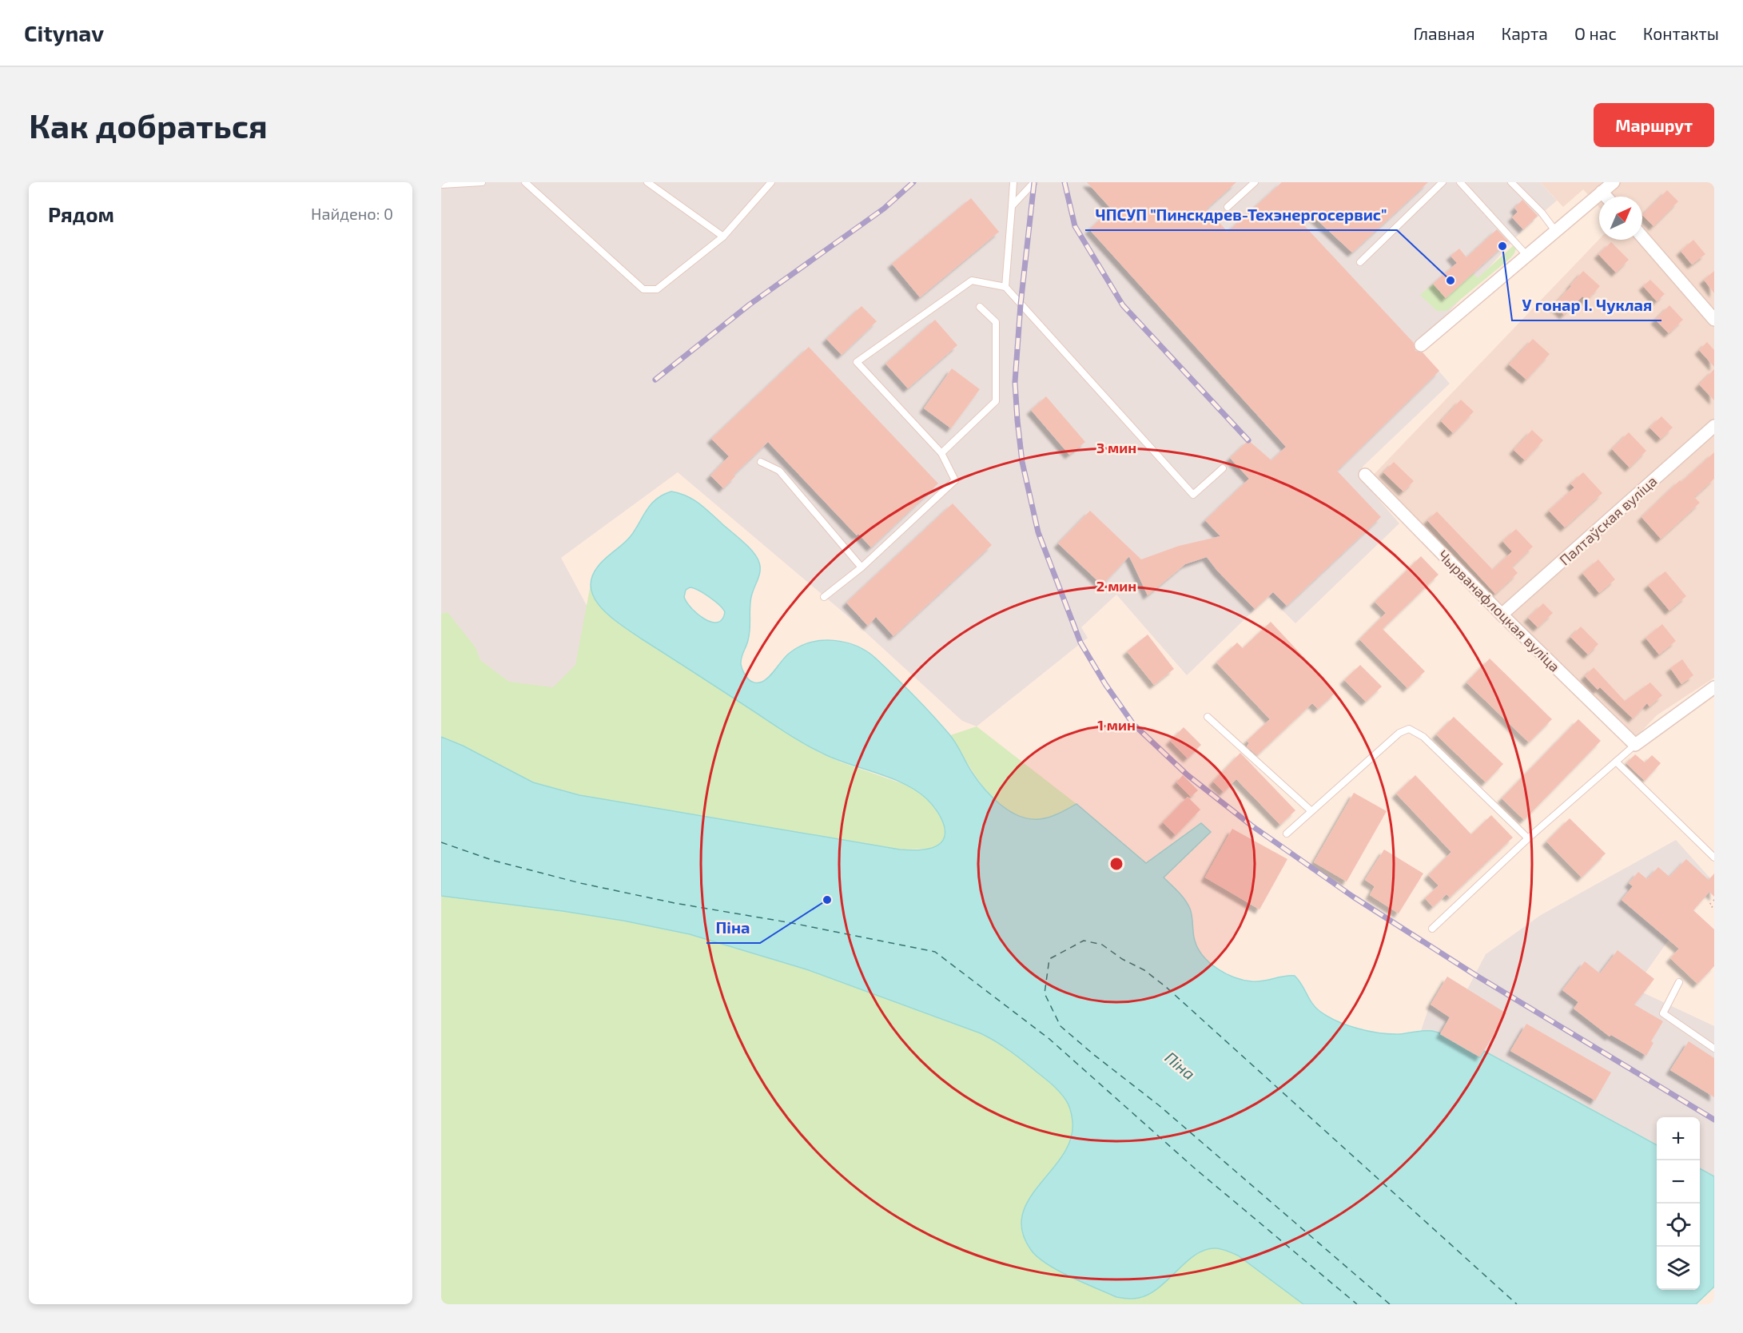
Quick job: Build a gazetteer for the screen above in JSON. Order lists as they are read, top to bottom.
{
  "streets": {
    "street": ["Палтаўская вуліца", "Чырванафлоцкая вуліца"]
  },
  "crossings": [
    ["Палтаўская вуліца", "Чырванафлоцкая вуліца"]
  ],
  "water": ["Піна"],
  "places": ["У гонар І. Чуклая", "ЧПСУП \"Пинскдрев-Техэнергосервис\"", "Піна"],
  "north": "top right",
  "page": {
    "header": "Citynav",
    "nav": [
      "Главная",
      "Карта",
      "О нас",
      "Контакты"
    ],
    "buttons": "Маршрут",
    "title": "Как добраться",
    "heading": ["Рядом", "Найдено: 0"],
    "map_buttons": ["+", "−"]
  },
  "rings": ["3 мин", "2 мин", "1 мин"]
}
